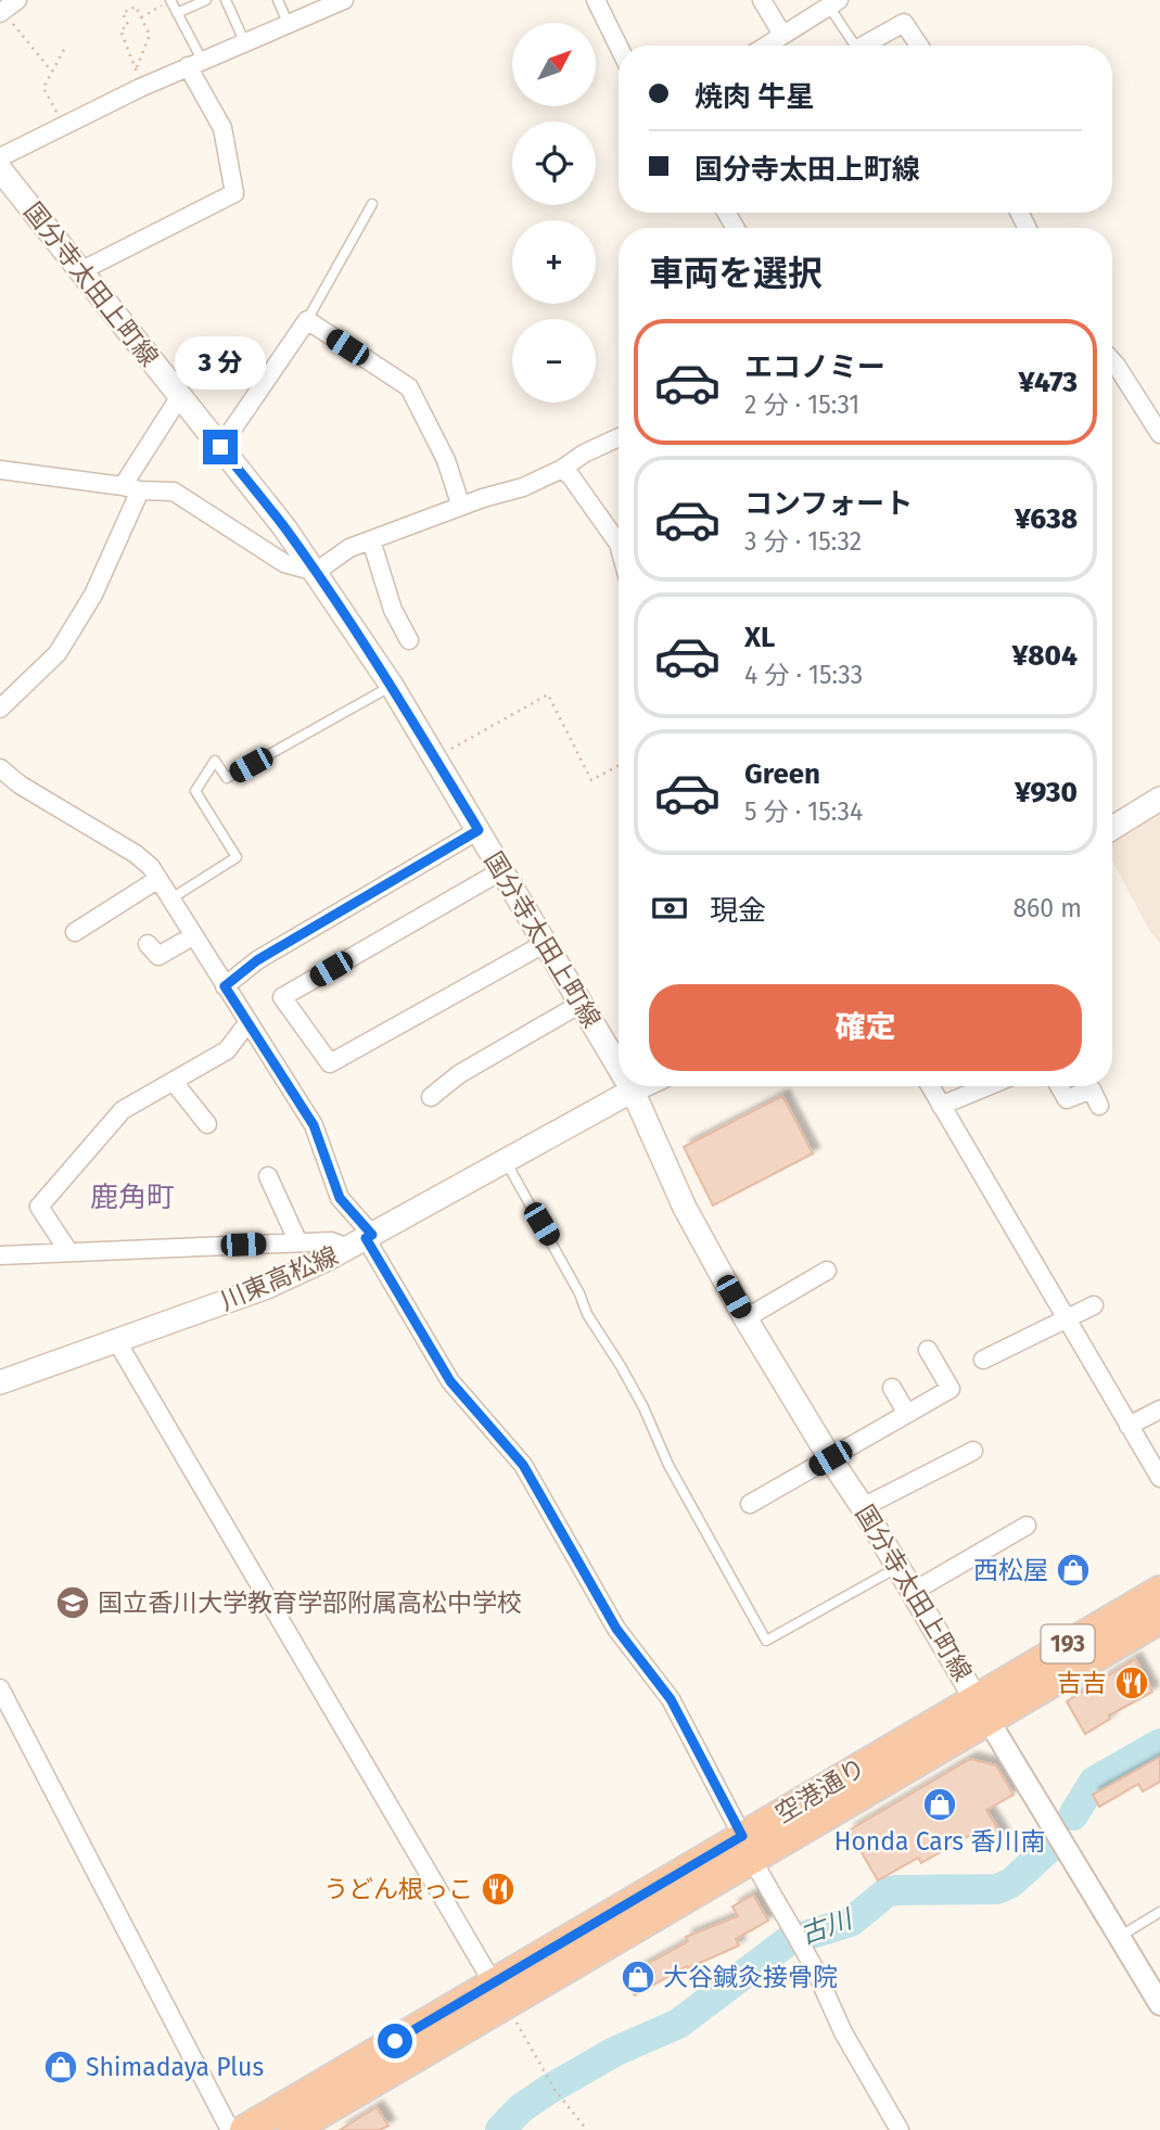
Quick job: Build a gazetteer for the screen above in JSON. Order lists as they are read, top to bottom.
{
  "streets": {
    "highway": ["193", "空港通り"],
    "main road": ["国分寺太田上町線", "川東高松線"]
  },
  "crossings": [
    ["国分寺太田上町線", "川東高松線"],
    ["国分寺太田上町線", "空港通り"]
  ],
  "districts": ["鹿角町"],
  "water": ["古川"],
  "places": {
    "shop": [
      "西松屋",
      "Honda Cars 香川南",
      "大谷鍼灸接骨院",
      "Shimadaya Plus"
    ],
    "school or university": ["国立香川大学教育学部附属高松中学校"],
    "restaurant": ["吉吉", "うどん根っこ"]
  },
  "north": "top right",
  "page": {
    "map_buttons": ["+", "−"],
    "banner": ["焼肉 牛星", "国分寺太田上町線"],
    "heading": "車両を選択",
    "list": [
      {
        "name": "エコノミー",
        "note": "2 分 · 15:31",
        "value": "¥473"
      },
      {
        "name": "コンフォート",
        "note": "3 分 · 15:32",
        "value": "¥638"
      },
      {
        "name": "XL",
        "note": "4 分 · 15:33",
        "value": "¥804"
      },
      {
        "name": "Green",
        "note": "5 分 · 15:34",
        "value": "¥930"
      }
    ],
    "bubble": "3 分",
    "pay": ["現金", "860 m"],
    "buttons": "確定"
  }
}
